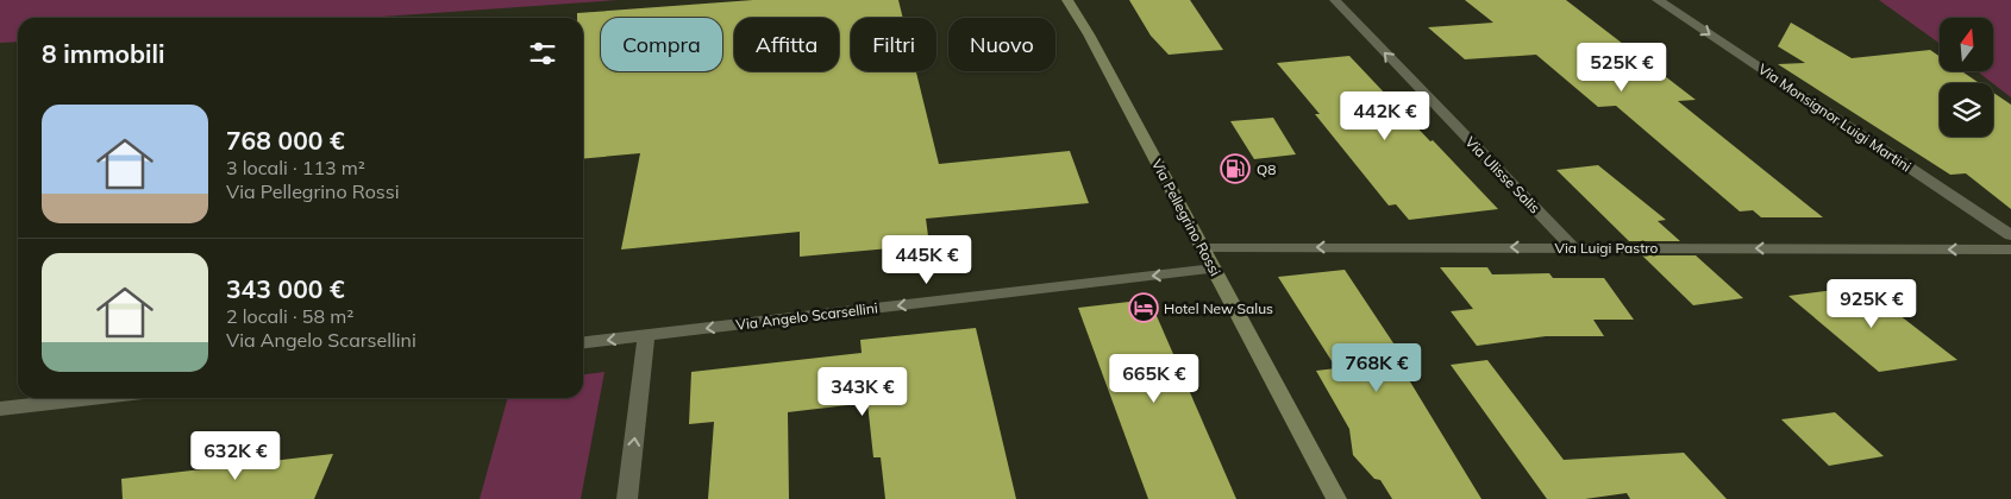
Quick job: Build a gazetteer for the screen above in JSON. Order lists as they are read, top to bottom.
{
  "streets": {
    "main road": ["Via Pellegrino Rossi"],
    "street": [
      "Via Monsignor Luigi Martini",
      "Via Ulisse Salis",
      "Via Luigi Pastro",
      "Via Angelo Scarsellini"
    ]
  },
  "crossings": [
    ["Via Ulisse Salis", "Via Luigi Pastro"],
    ["Via Pellegrino Rossi", "Via Luigi Pastro"],
    ["Via Pellegrino Rossi", "Via Angelo Scarsellini"]
  ],
  "one_way": [
    "Via Monsignor Luigi Martini",
    "Via Ulisse Salis",
    "Via Luigi Pastro",
    "Via Angelo Scarsellini"
  ],
  "places": {
    "fuel station": ["Q8"],
    "hotel": ["Hotel New Salus"]
  },
  "north": "top",
  "page": {
    "chip": [
      "Compra",
      "Affitta",
      "Filtri",
      "Nuovo"
    ],
    "heading": "8 immobili",
    "price": [
      "525K €",
      "442K €",
      "445K €",
      "925K €",
      "768K €",
      "665K €",
      "343K €",
      "632K €"
    ],
    "list": [
      {
        "name": "768 000 €",
        "note": "3 locali · 113 m² · Via Pellegrino Rossi"
      },
      {
        "name": "343 000 €",
        "note": "2 locali · 58 m² · Via Angelo Scarsellini"
      }
    ]
  }
}
